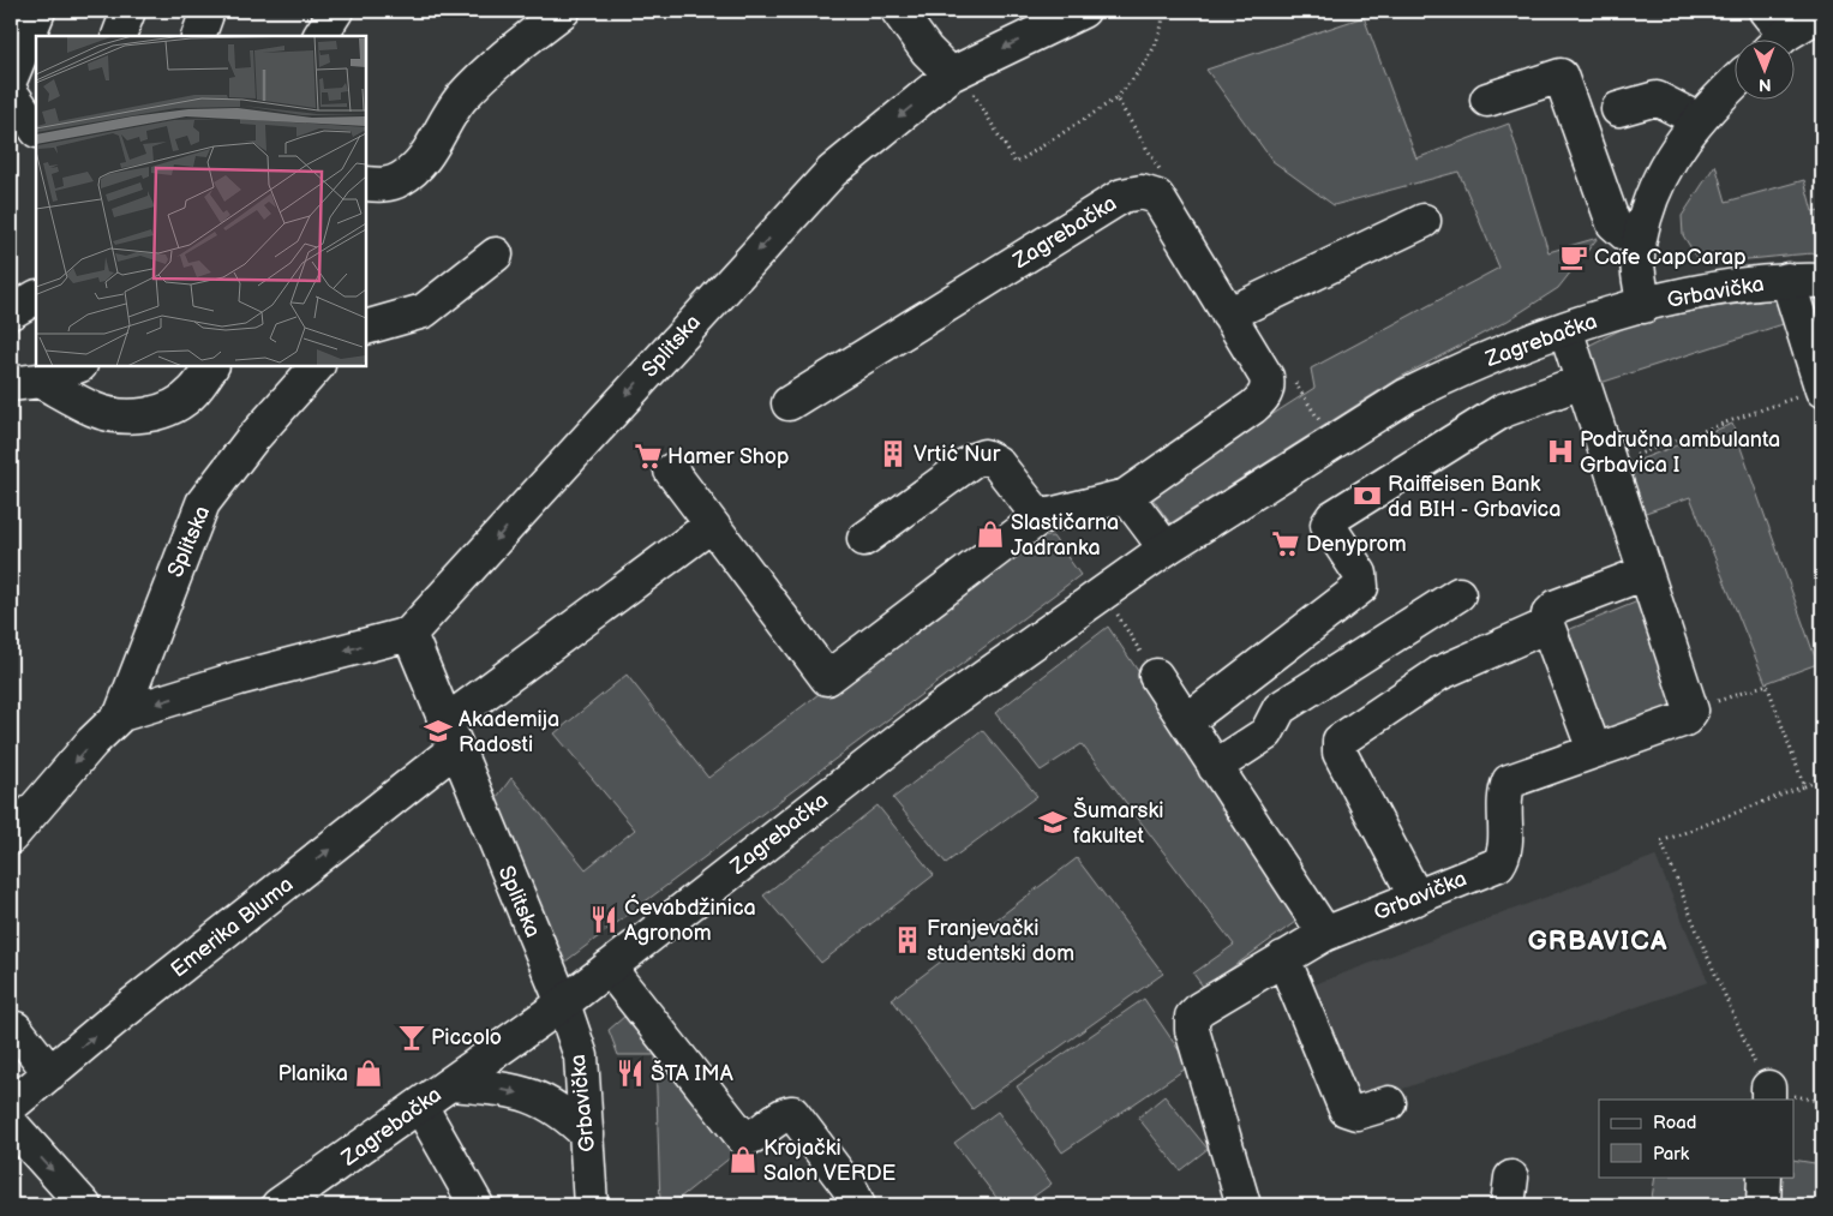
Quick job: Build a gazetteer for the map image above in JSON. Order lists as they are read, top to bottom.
{
  "streets": {
    "street": [
      "Zagrebačka",
      "Grbavička",
      "Splitska",
      "Emerika Bluma"
    ]
  },
  "crossings": [
    ["Zagrebačka", "Grbavička"],
    ["Zagrebačka", "Splitska"],
    ["Grbavička", "Splitska"],
    ["Splitska", "Emerika Bluma"]
  ],
  "one_way": ["Emerika Bluma"],
  "districts": ["GRBAVICA"],
  "places": {
    "cafe": ["Cafe CapCarap"],
    "hospital": ["Područna ambulanta Grbavica I"],
    "building": ["Vrtić Nur", "Franjevački studentski dom"],
    "supermarket": ["Hamer Shop", "Denyprom"],
    "bank": ["Raiffeisen Bank dd BIH - Grbavica"],
    "shop": ["Slastičarna Jadranka", "Planika", "Krojački Salon VERDE"],
    "school or university": ["Akademija Radosti", "Šumarski fakultet"],
    "restaurant": ["Ćevabdžinica Agronom", "ŠTA IMA"],
    "bar": ["Piccolo"]
  },
  "legend": ["Road", "Park"],
  "north": "bottom"
}
